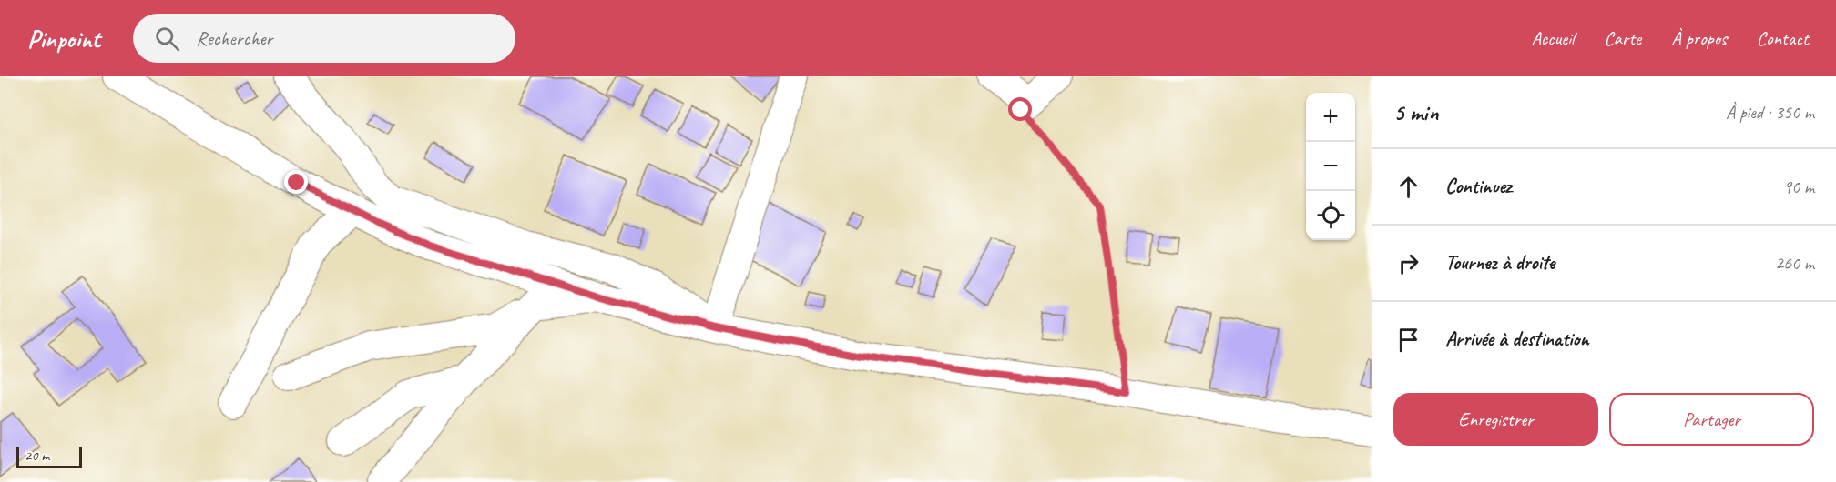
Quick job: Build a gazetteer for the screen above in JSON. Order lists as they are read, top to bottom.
{
  "scale_bar": "20 m",
  "page": {
    "header": "Pinpoint",
    "search": "Rechercher",
    "nav": [
      "Accueil",
      "Carte",
      "À propos",
      "Contact"
    ],
    "heading": ["5 min", "À pied · 350 m"],
    "map_buttons": ["+", "−"],
    "list": [
      ["Continuez", "90 m"],
      ["Tournez à droite", "260 m"],
      "Arrivée à destination"
    ],
    "buttons": ["Enregistrer", "Partager"],
    "scale": "20 m"
  }
}
